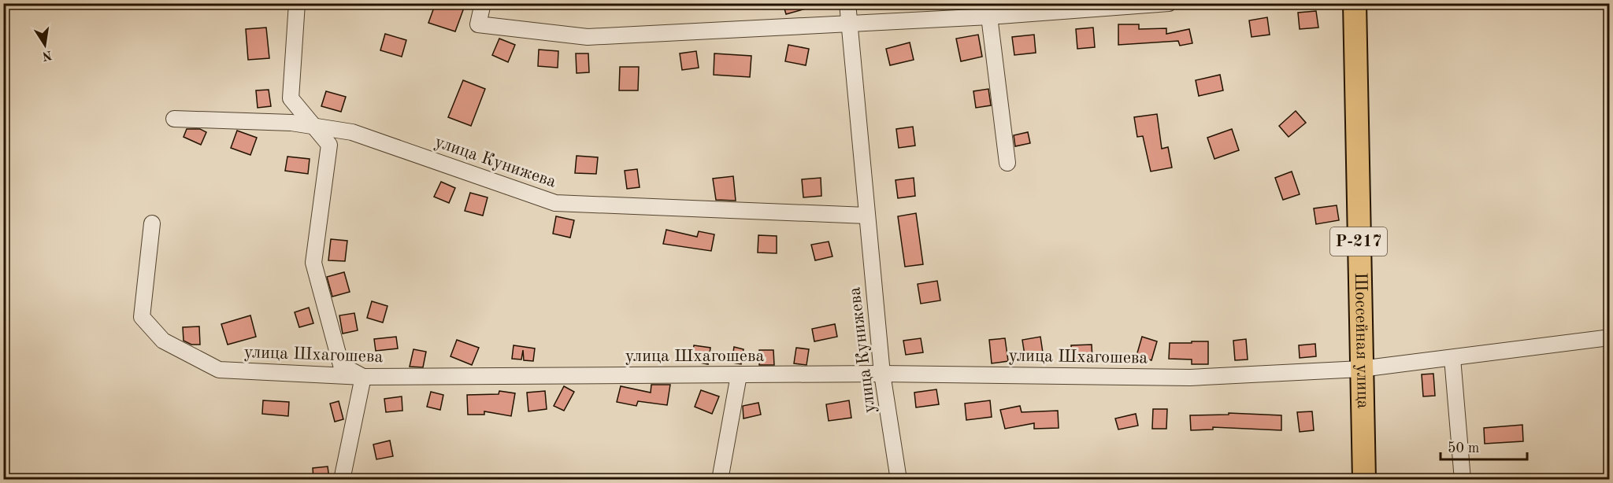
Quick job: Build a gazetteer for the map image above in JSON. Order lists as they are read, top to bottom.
{
  "streets": {
    "highway": ["Р-217", "Шоссейная улица"],
    "street": ["улица Кунижева", "улица Шхагошева"]
  },
  "crossings": [
    ["улица Кунижева", "улица Шхагошева"],
    ["Шоссейная улица", "улица Шхагошева"]
  ],
  "scale_bar": "50 m",
  "north": "bottom"
}
